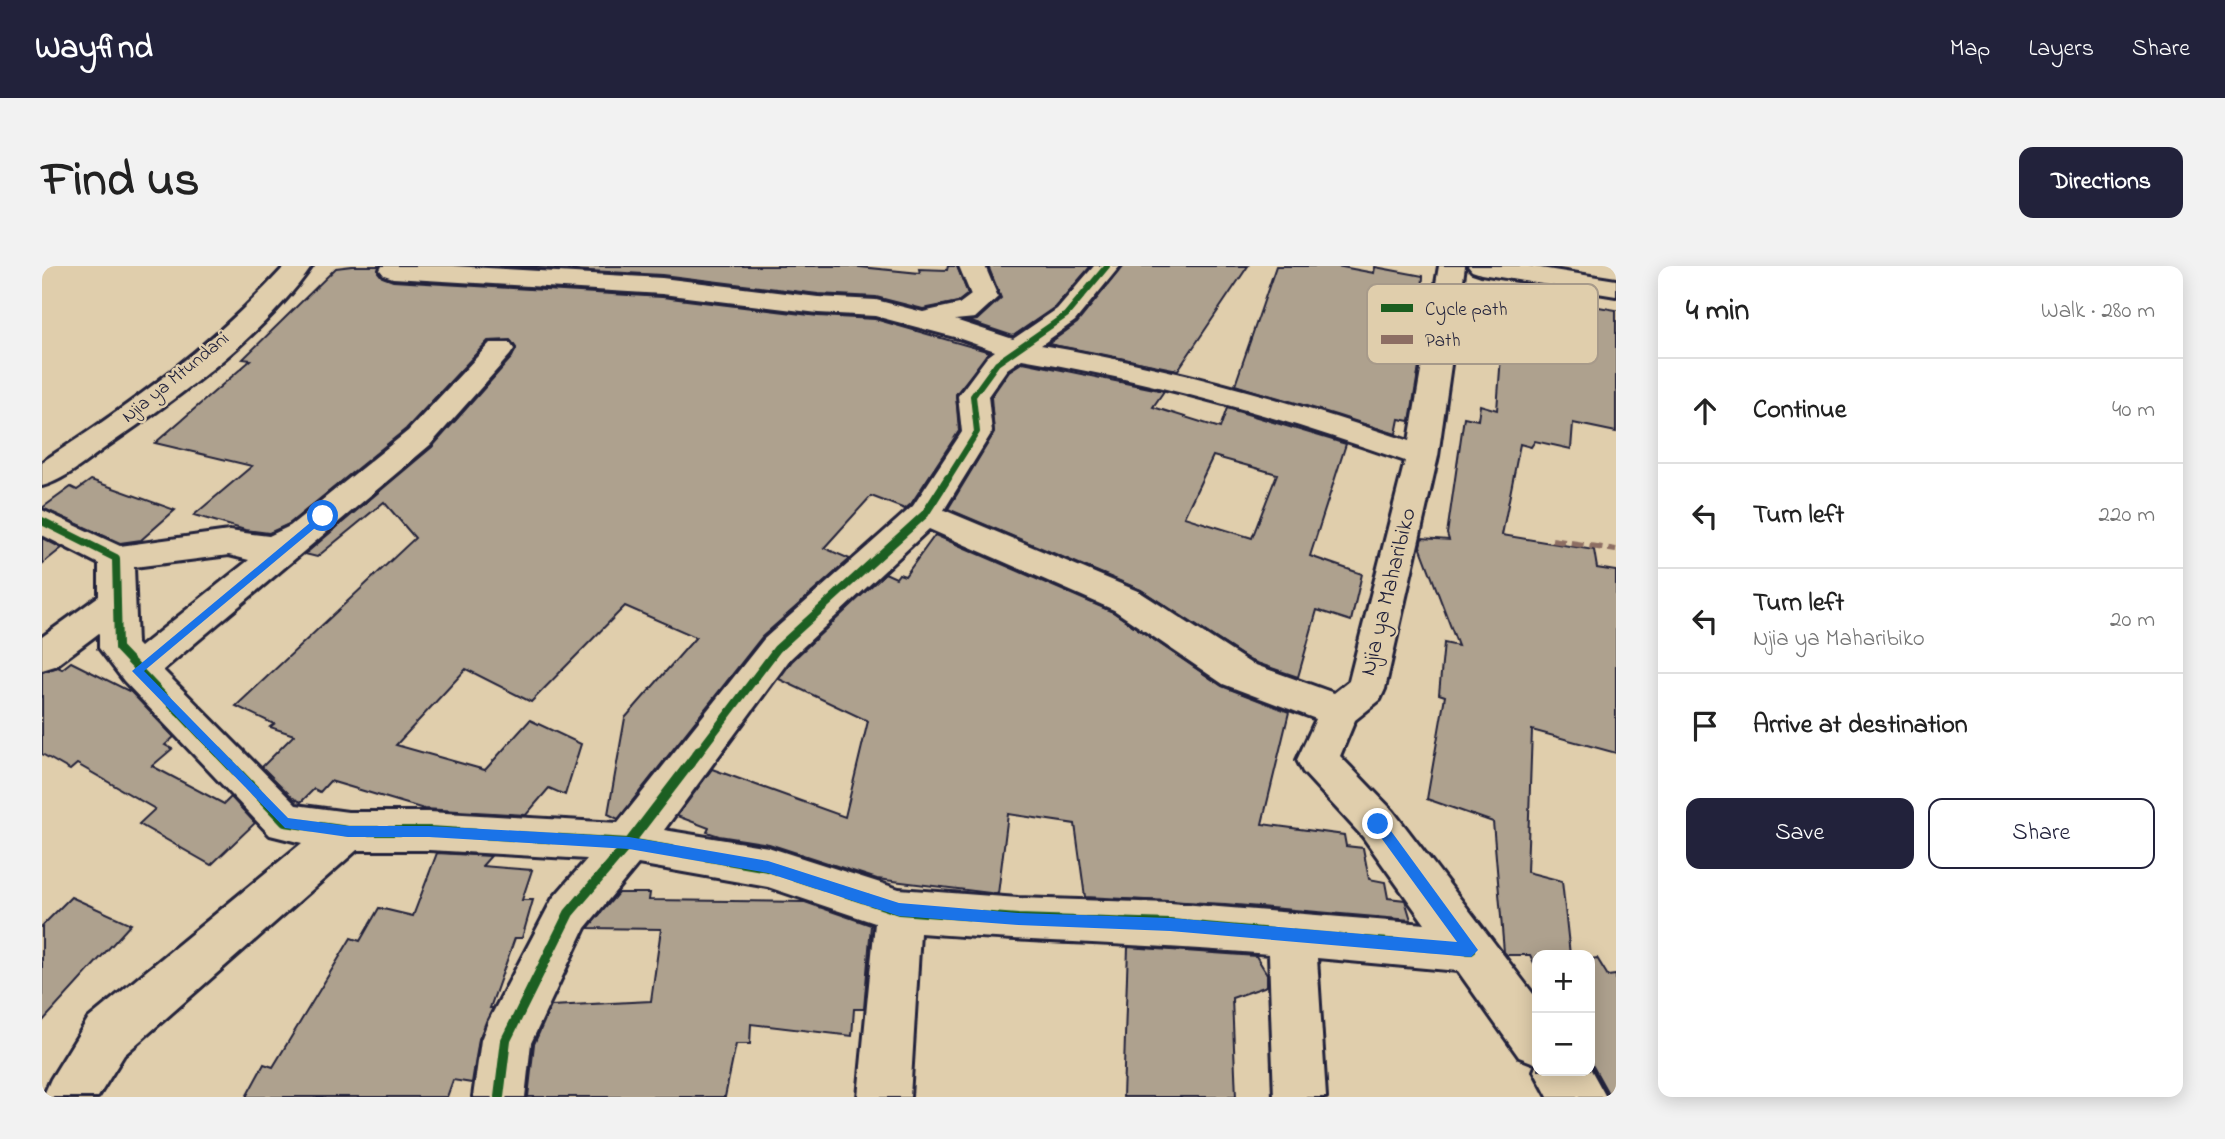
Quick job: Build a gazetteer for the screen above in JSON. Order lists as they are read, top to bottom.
{
  "streets": {
    "street": ["Njia ya Mtundani", "Njia ya Maharibiko"]
  },
  "legend": ["Cycle path", "Path"],
  "page": {
    "header": "Wayfind",
    "nav": ["Map", "Layers", "Share"],
    "title": "Find us",
    "buttons": [
      "Directions",
      ["Save", "Share"]
    ],
    "heading": ["4 min", "Walk · 280 m"],
    "list": [
      ["Continue", "40 m"],
      ["Turn left", "220 m"],
      ["Turn left", "Njia ya Maharibiko", "20 m"],
      "Arrive at destination"
    ],
    "map_buttons": ["+", "−"]
  }
}
